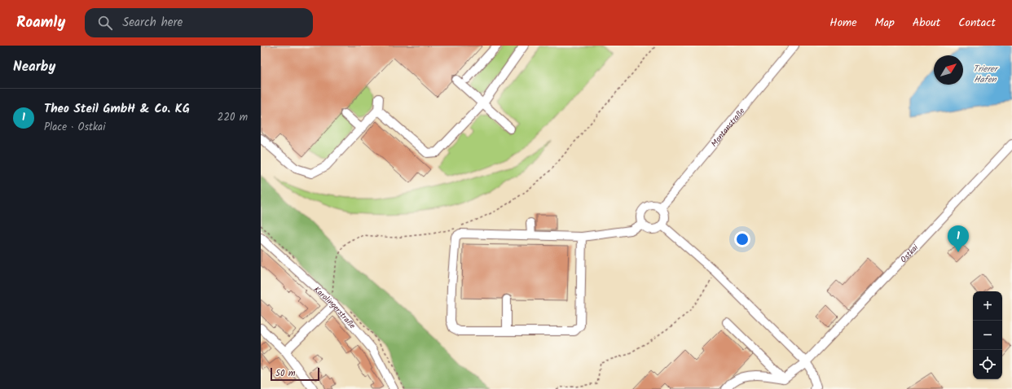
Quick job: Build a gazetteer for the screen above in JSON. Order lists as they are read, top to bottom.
{
  "streets": {
    "street": ["Montanstraße", "Ostkai", "Karolingerstraße"]
  },
  "water": ["Trierer Hafen"],
  "scale_bar": "50 m",
  "north": "top right",
  "page": {
    "header": "Roamly",
    "search": "Search here",
    "nav": [
      "Home",
      "Map",
      "About",
      "Contact"
    ],
    "heading": "Nearby",
    "list": [
      {
        "mark": "1",
        "name": "Theo Steil GmbH & Co. KG",
        "note": "Place · Ostkai",
        "value": "220 m"
      }
    ],
    "pins": "1",
    "map_buttons": ["+", "−"],
    "scale": "50 m"
  }
}
